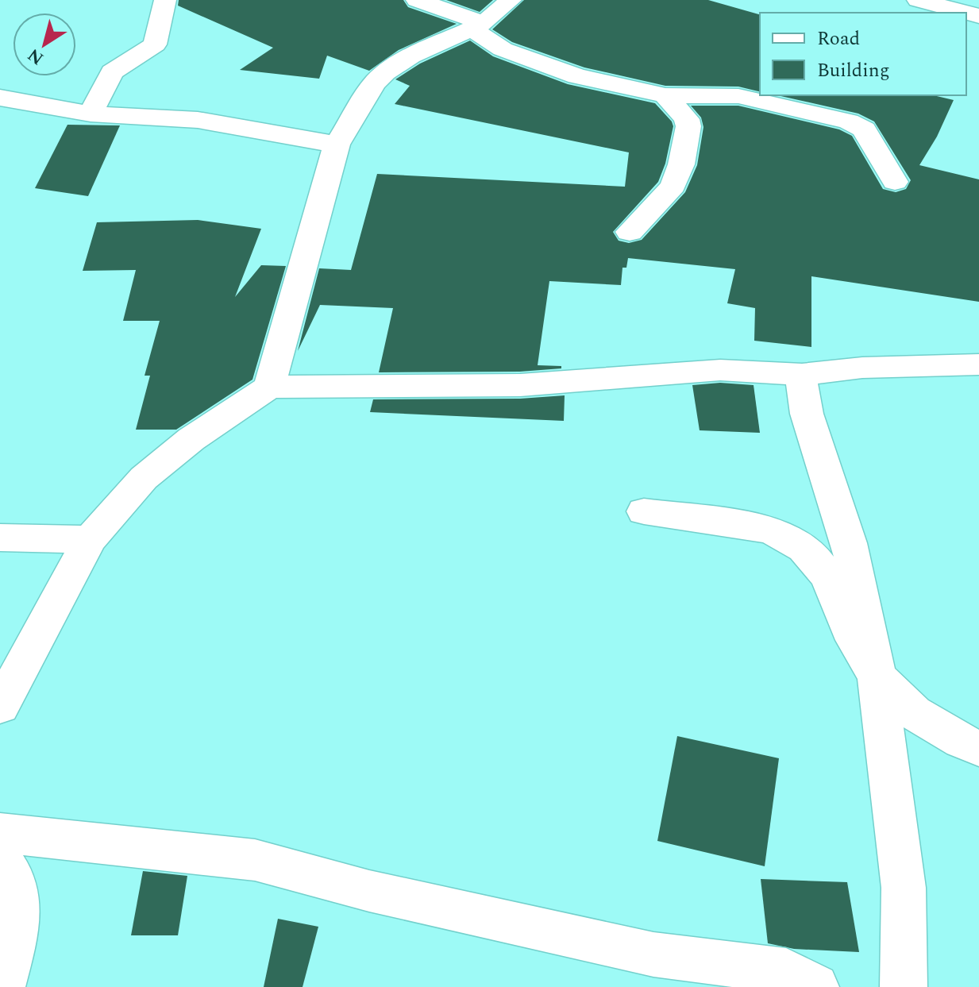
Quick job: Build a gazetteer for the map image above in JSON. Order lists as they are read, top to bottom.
{
  "legend": ["Road", "Building"],
  "north": "bottom left"
}
